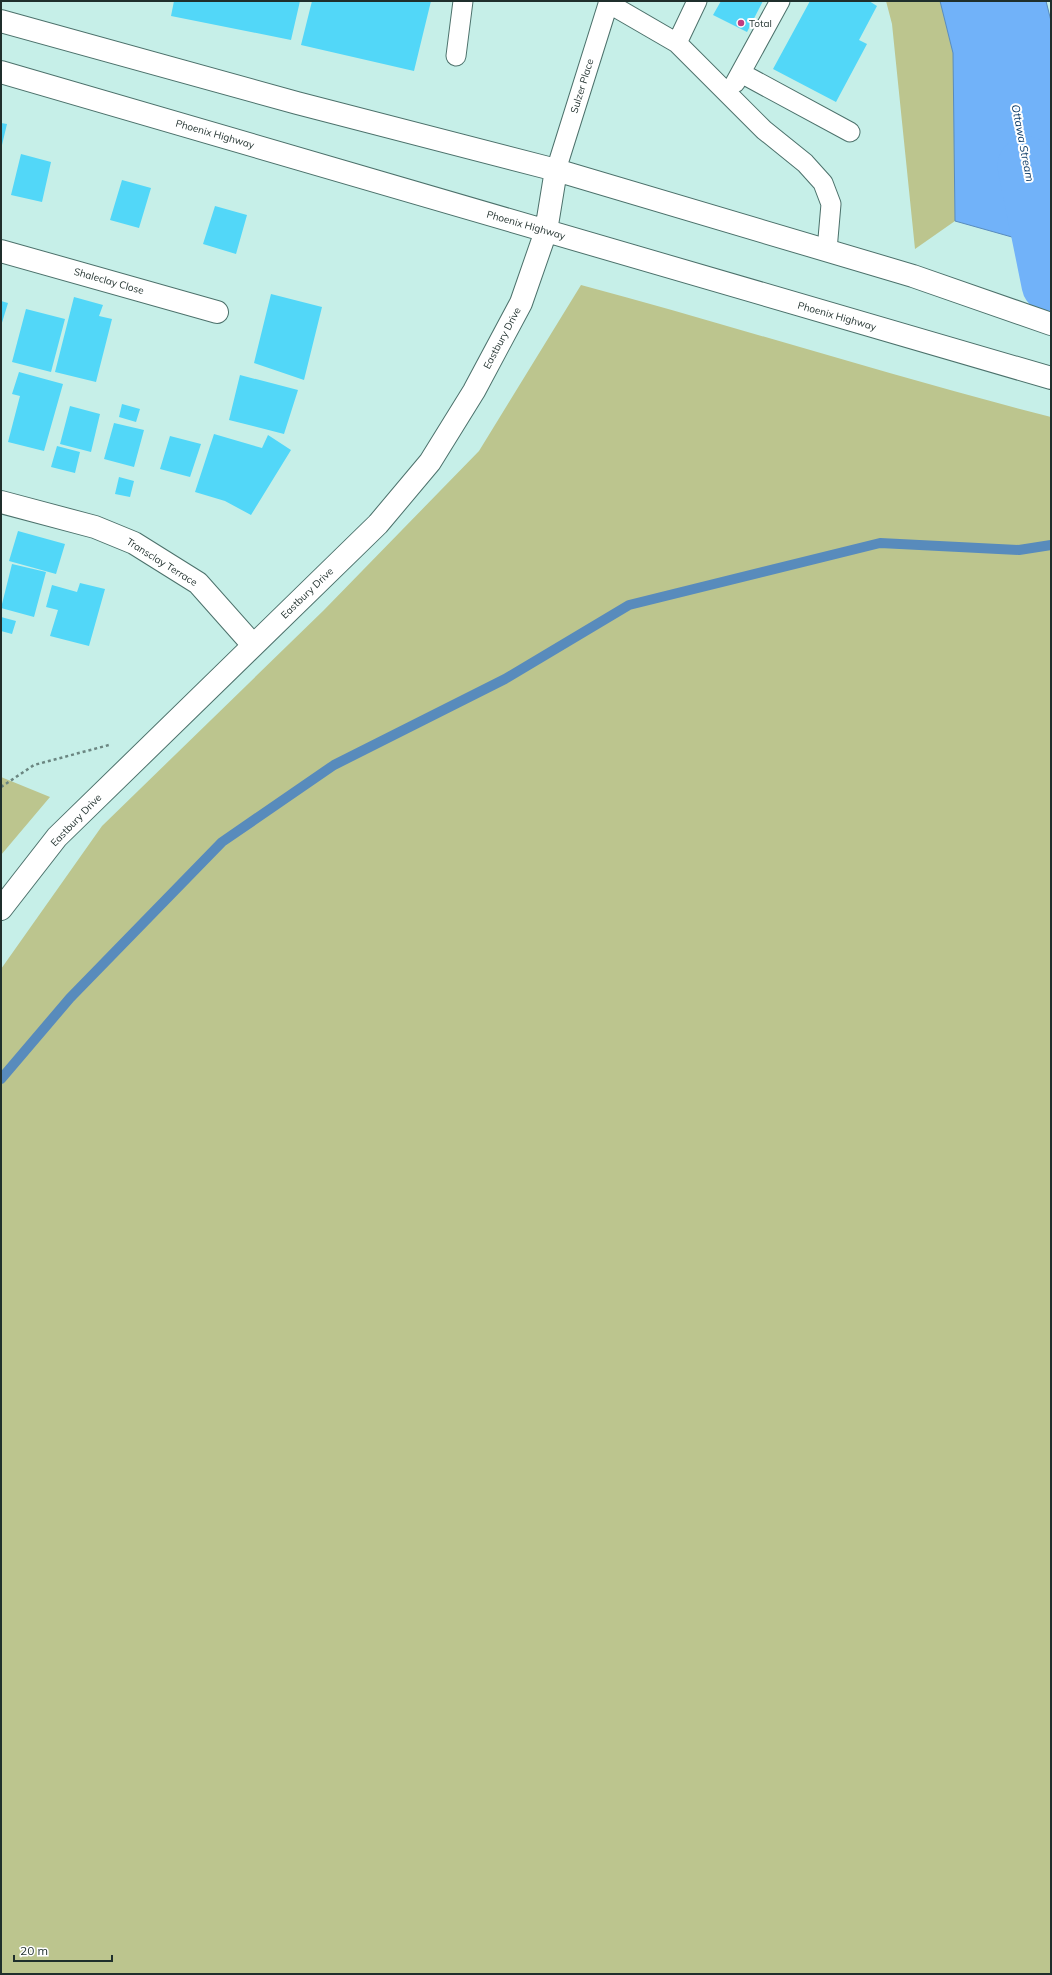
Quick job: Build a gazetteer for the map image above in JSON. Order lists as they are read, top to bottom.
{
  "streets": {
    "main road": [
      "Phoenix Highway",
      "Shaleclay Close",
      "Eastbury Drive",
      "Transclay Terrace"
    ],
    "lane": ["Sulzer Place"]
  },
  "crossings": [
    ["Sulzer Place", "Eastbury Drive"],
    ["Phoenix Highway", "Eastbury Drive"],
    ["Eastbury Drive", "Transclay Terrace"]
  ],
  "water": ["Ottawa Stream"],
  "places": ["Total"],
  "scale_bar": "20 m"
}
